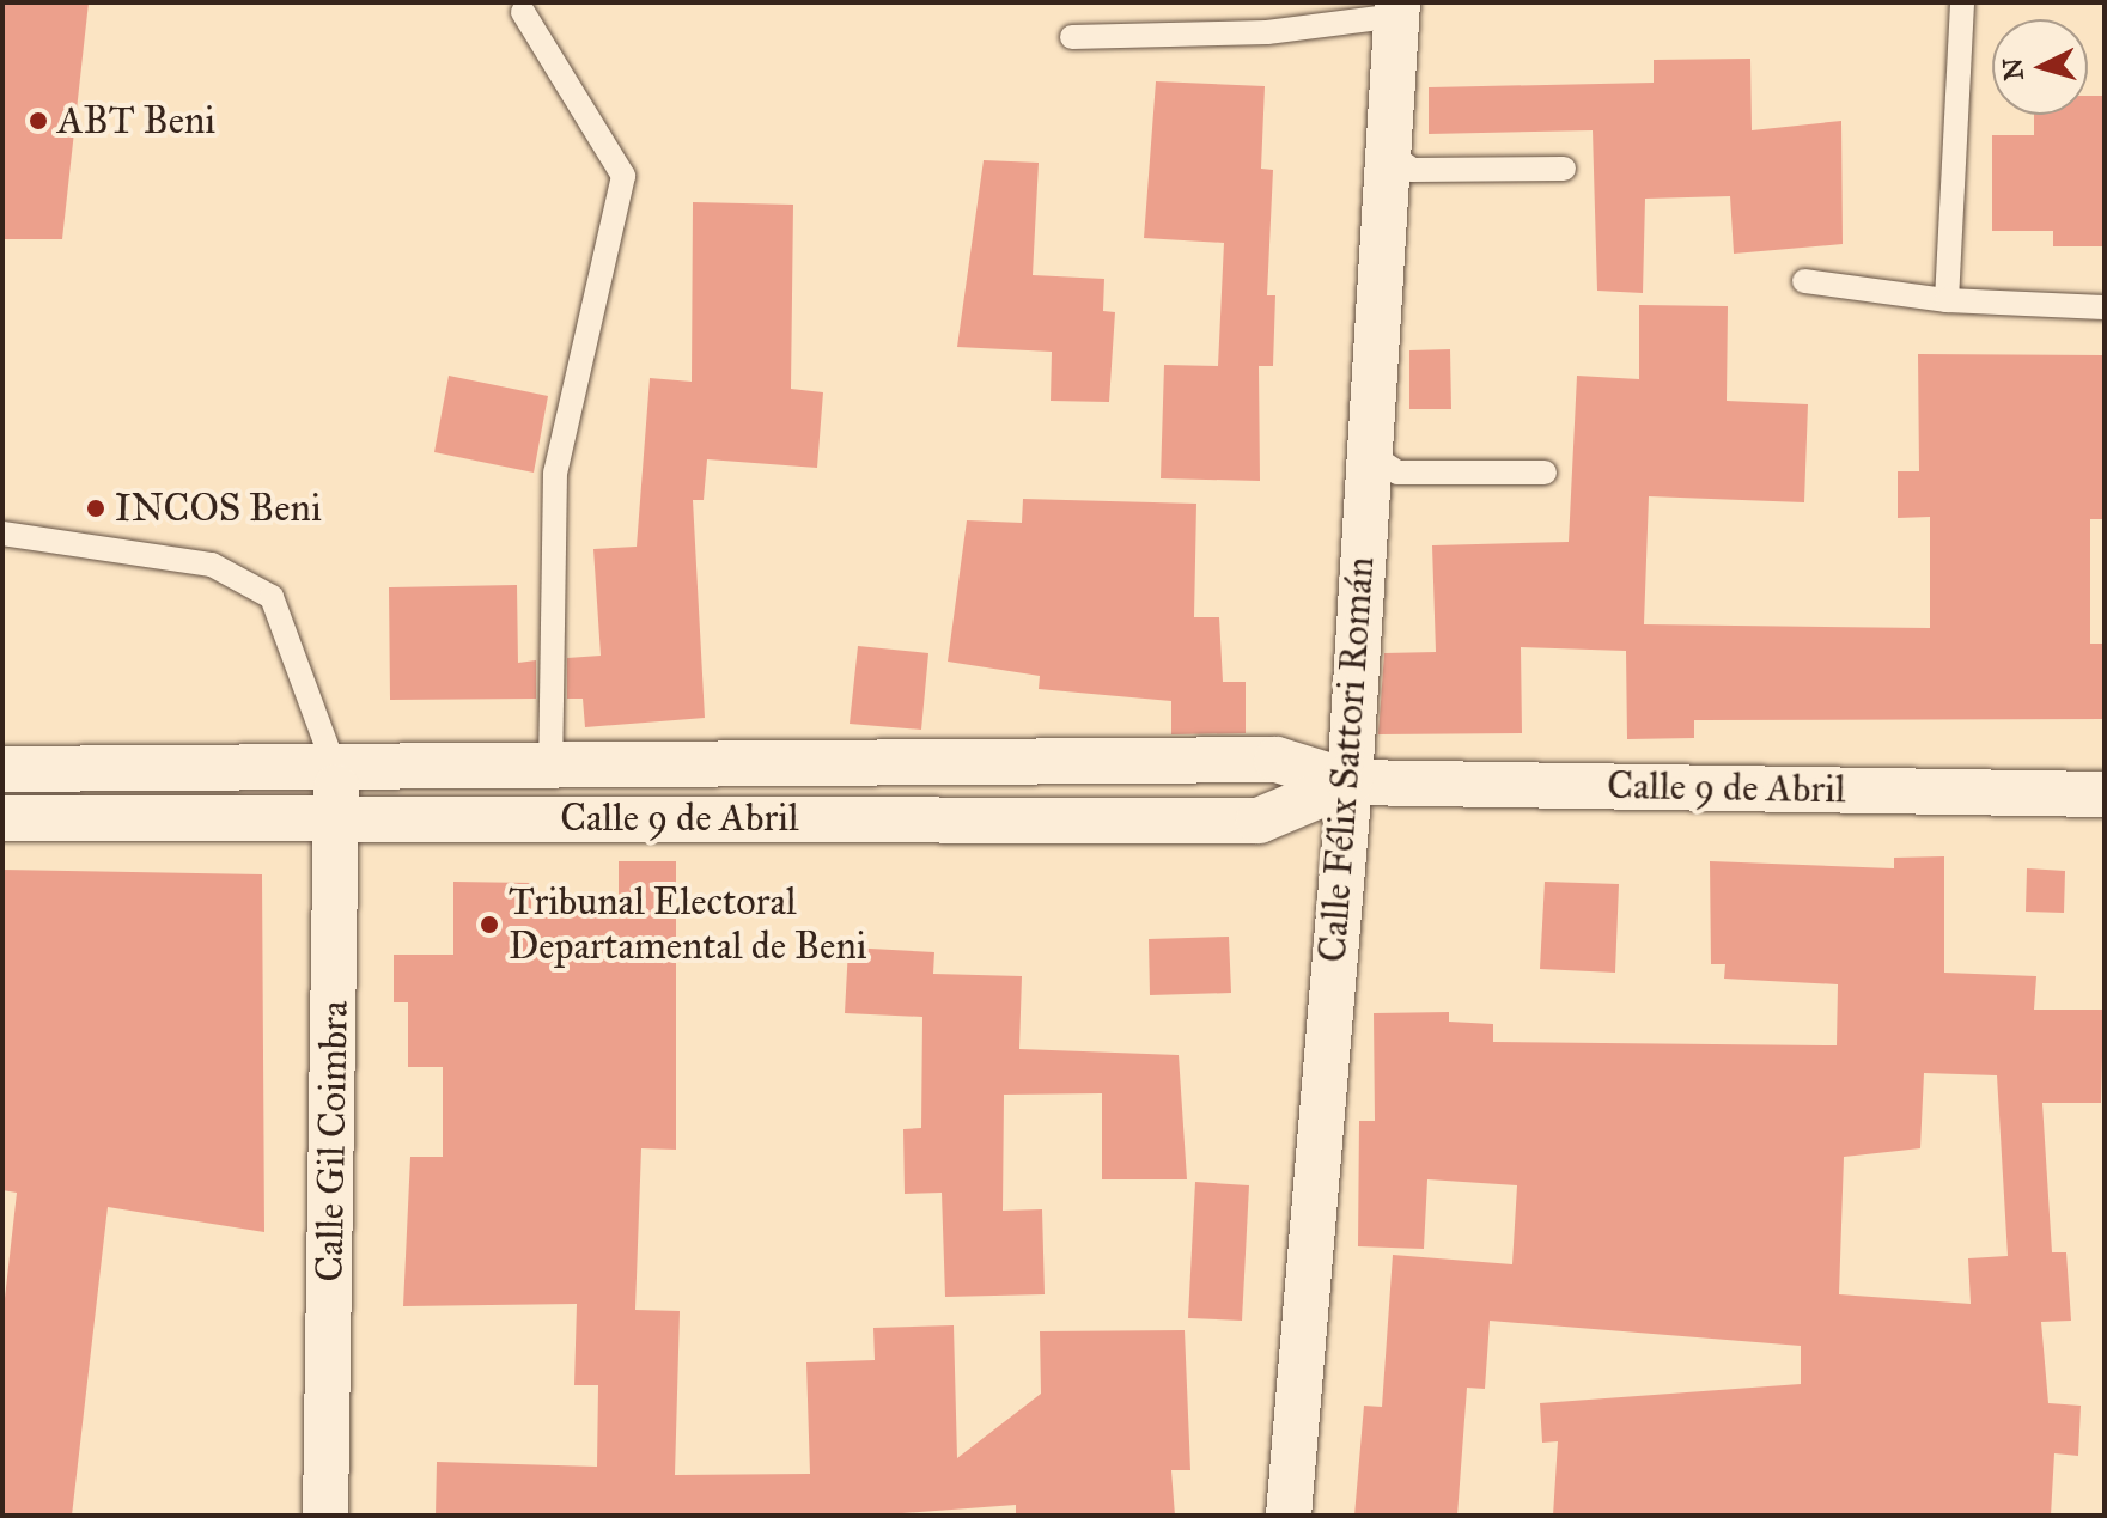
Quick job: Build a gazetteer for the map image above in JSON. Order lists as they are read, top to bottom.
{
  "streets": {
    "street": ["Calle Félix Sattori Román", "Calle 9 de Abril", "Calle Gil Coimbra"]
  },
  "crossings": [
    ["Calle Félix Sattori Román", "Calle 9 de Abril"],
    ["Calle 9 de Abril", "Calle Gil Coimbra"]
  ],
  "places": ["ABT Beni", "INCOS Beni", "Tribunal Electoral Departamental de Beni"],
  "north": "left"
}
